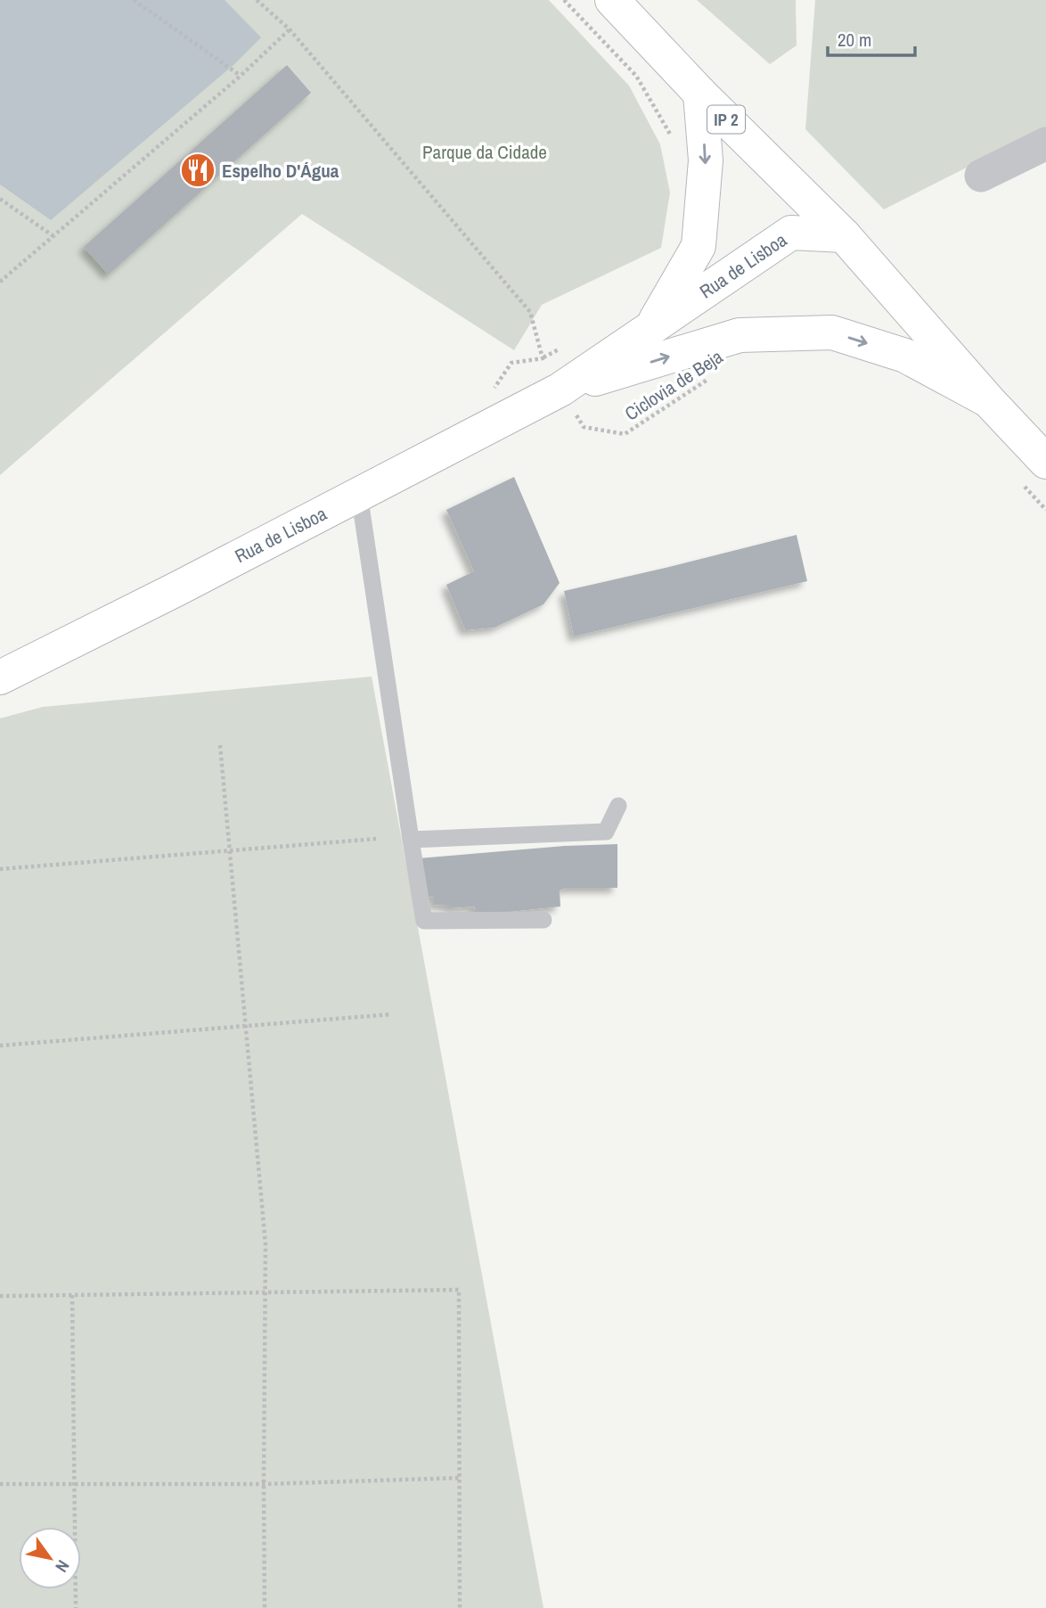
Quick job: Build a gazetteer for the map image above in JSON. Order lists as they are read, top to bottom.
{
  "streets": {
    "main road": ["IP 2", "Rua de Lisboa"],
    "path": ["Ciclovia de Beja"]
  },
  "crossings": [
    ["IP 2", "Rua de Lisboa"],
    ["Rua de Lisboa", "Ciclovia de Beja"]
  ],
  "parks": ["Parque da Cidade"],
  "places": {
    "restaurant": ["Espelho D'Água"]
  },
  "scale_bar": "20 m",
  "north": "bottom right"
}
